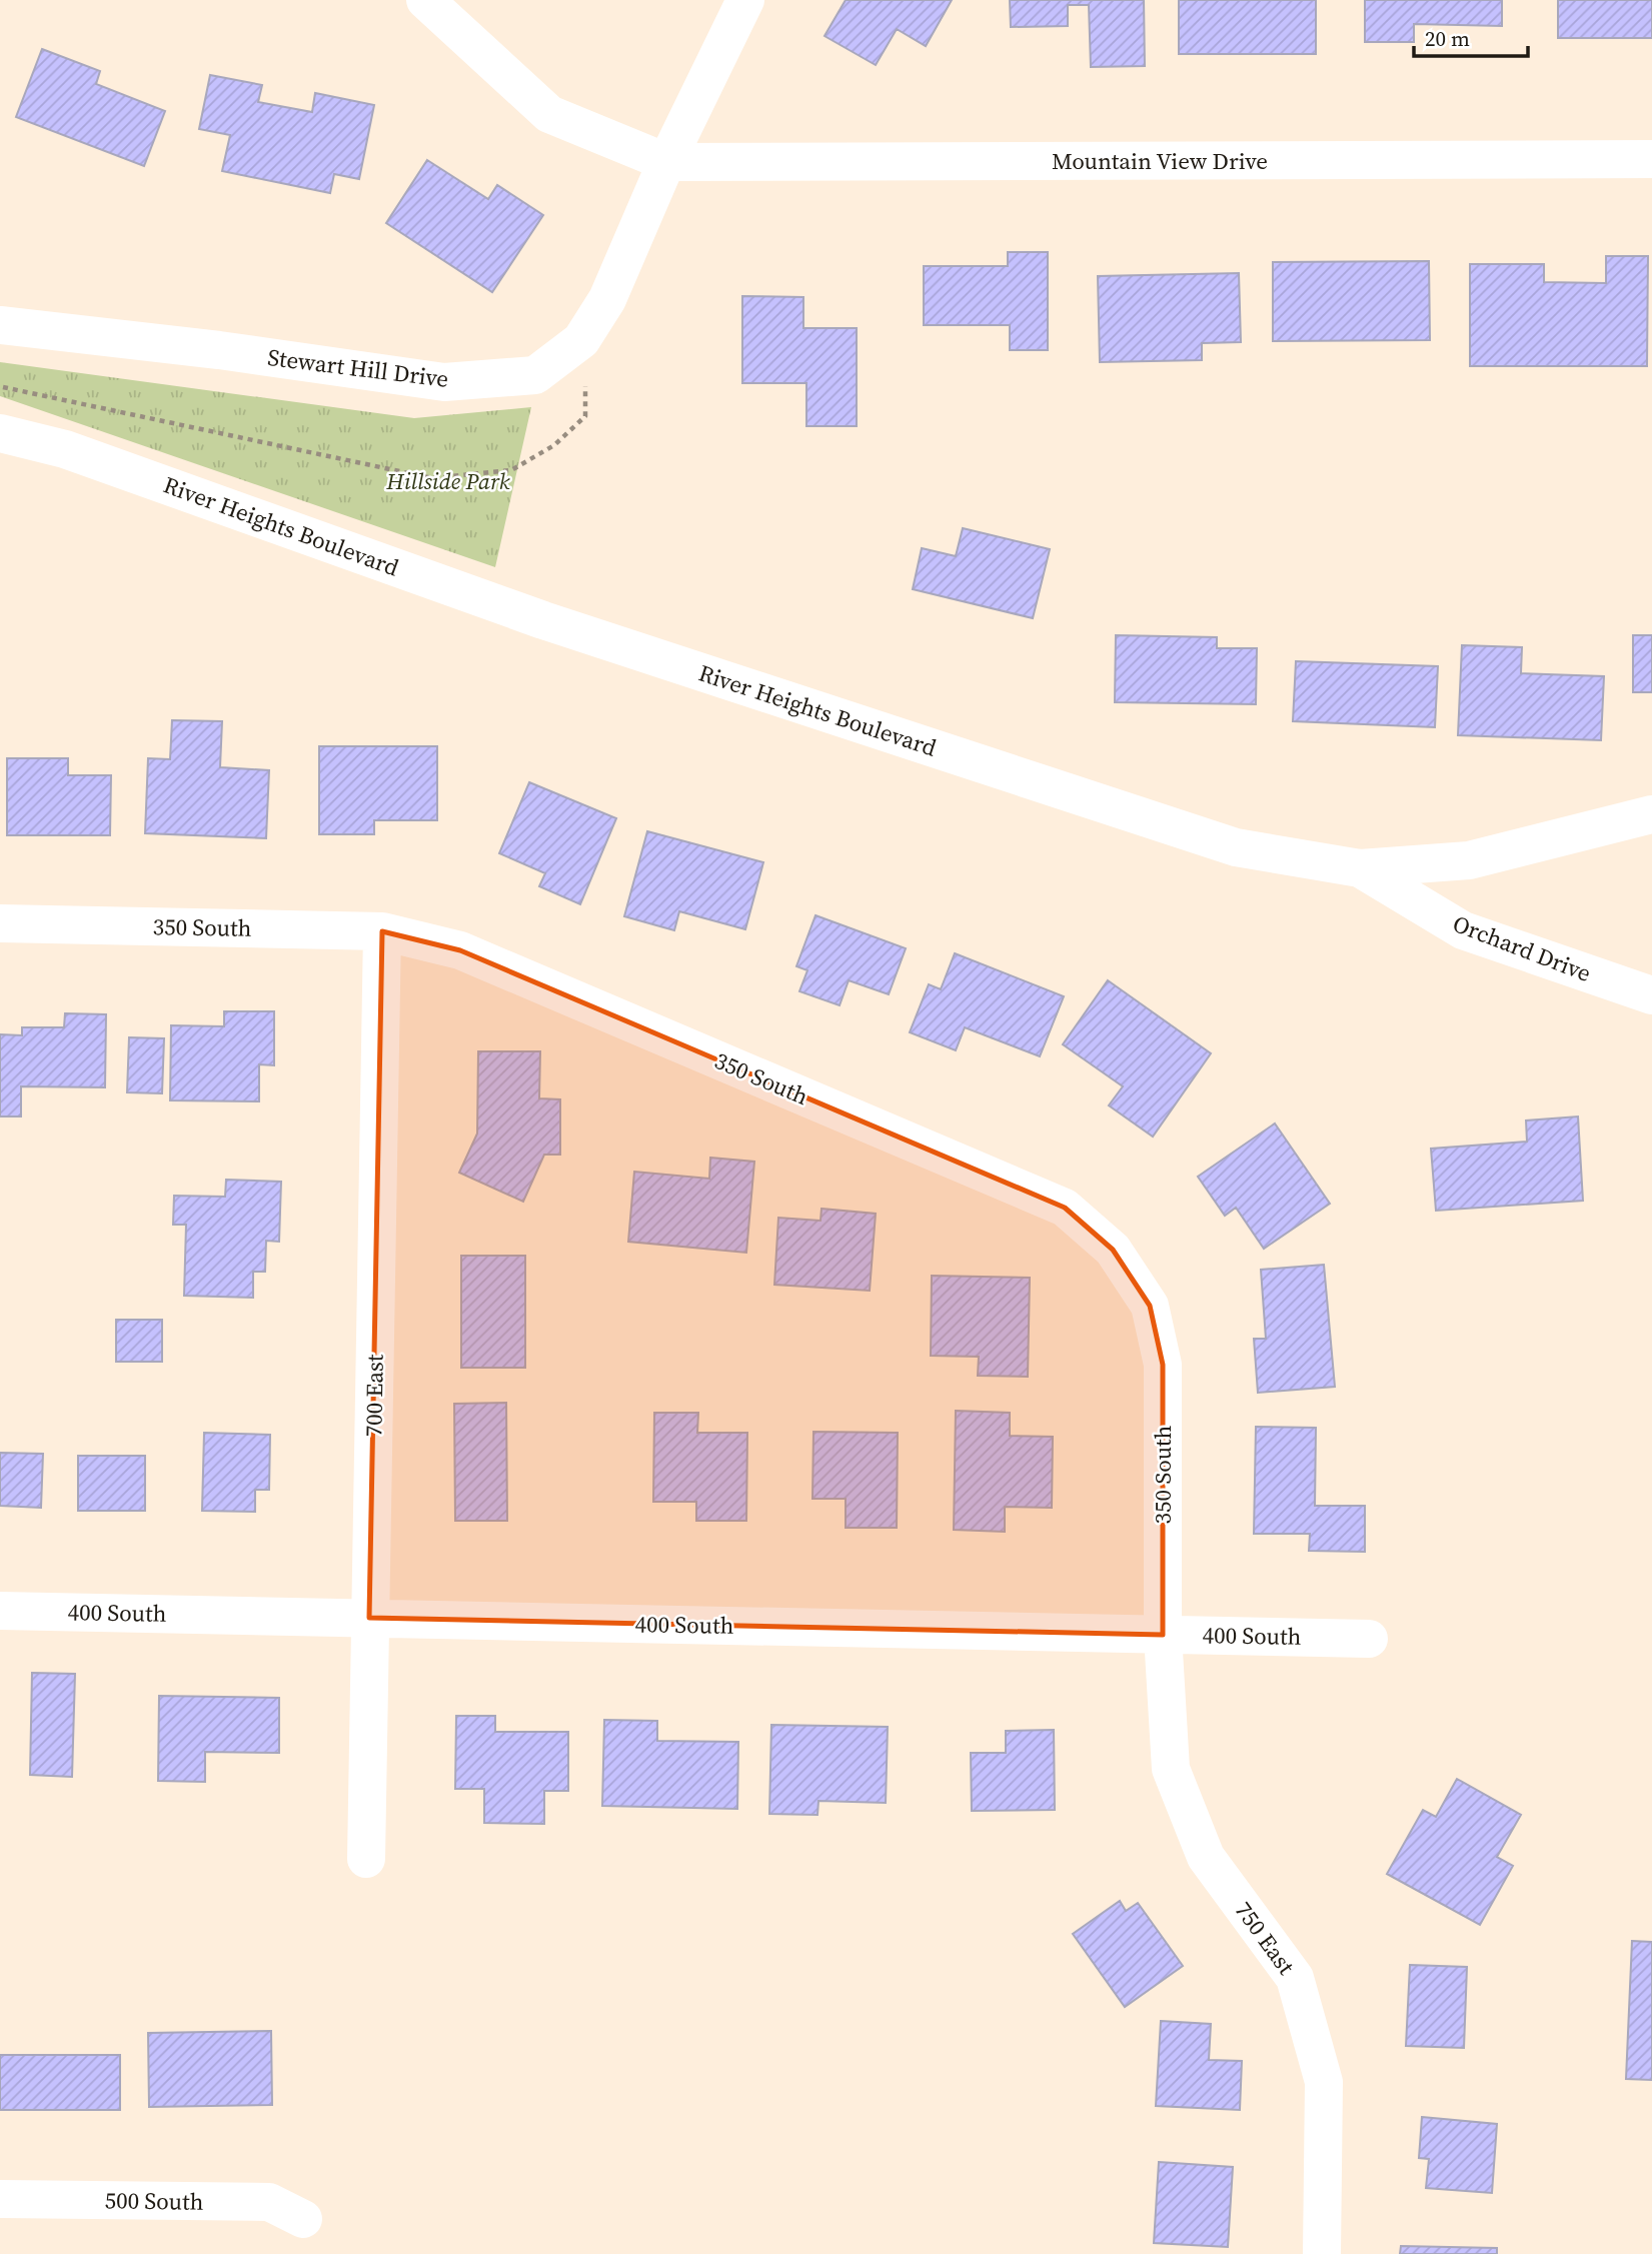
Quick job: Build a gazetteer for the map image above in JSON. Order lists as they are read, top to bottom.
{
  "streets": {
    "street": [
      "Mountain View Drive",
      "Stewart Hill Drive",
      "River Heights Boulevard",
      "350 South",
      "Orchard Drive",
      "700 East",
      "400 South",
      "750 East",
      "500 South"
    ]
  },
  "crossings": [
    ["Mountain View Drive", "Stewart Hill Drive"],
    ["River Heights Boulevard", "Orchard Drive"],
    ["350 South", "700 East"],
    ["350 South", "400 South"],
    ["350 South", "750 East"],
    ["700 East", "400 South"],
    ["400 South", "750 East"]
  ],
  "parks": ["Hillside Park"],
  "scale_bar": "20 m"
}
